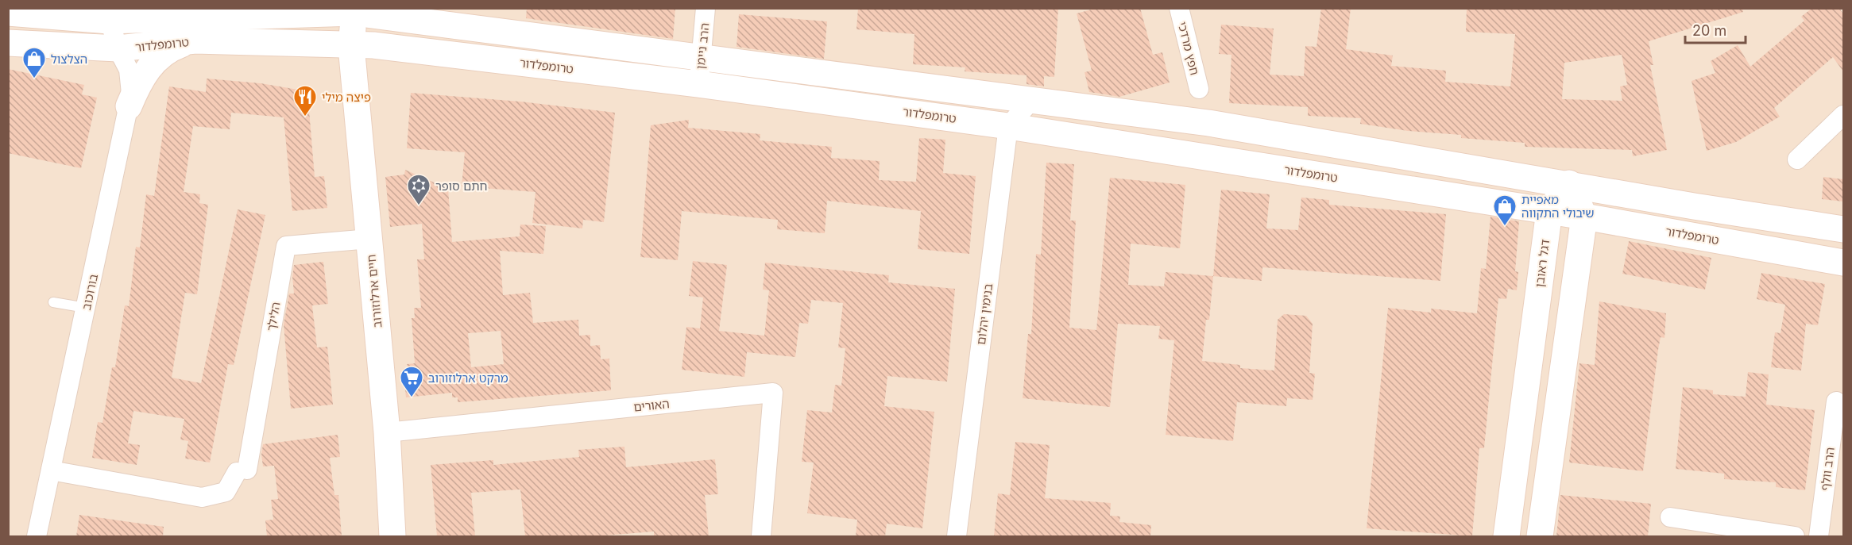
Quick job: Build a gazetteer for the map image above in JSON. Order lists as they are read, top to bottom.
{
  "streets": {
    "main road": ["טרומפלדור", "דגל ראובן", "חיים ארלוזורוב"],
    "street": [
      "הרב ניימן",
      "חפץ מרדכי",
      "בורוכוב",
      "בנימין יהלום",
      "הלילך",
      "האורים",
      "הרב וולף"
    ]
  },
  "crossings": [
    ["טרומפלדור", "הרב ניימן"],
    ["טרומפלדור", "דגל ראובן"],
    ["טרומפלדור", "חיים ארלוזורוב"],
    ["טרומפלדור", "בורוכוב"],
    ["טרומפלדור", "בנימין יהלום"],
    ["חיים ארלוזורוב", "הלילך"],
    ["חיים ארלוזורוב", "האורים"],
    ["בורוכוב", "הלילך"]
  ],
  "places": {
    "shop": ["הצלצול", "מאפיית שיבולי התקווה"],
    "restaurant": ["פיצה מילי"],
    "synagogue": ["חתם סופר"],
    "supermarket": ["מרקט ארלוזורוב"]
  },
  "scale_bar": "20 m"
}
